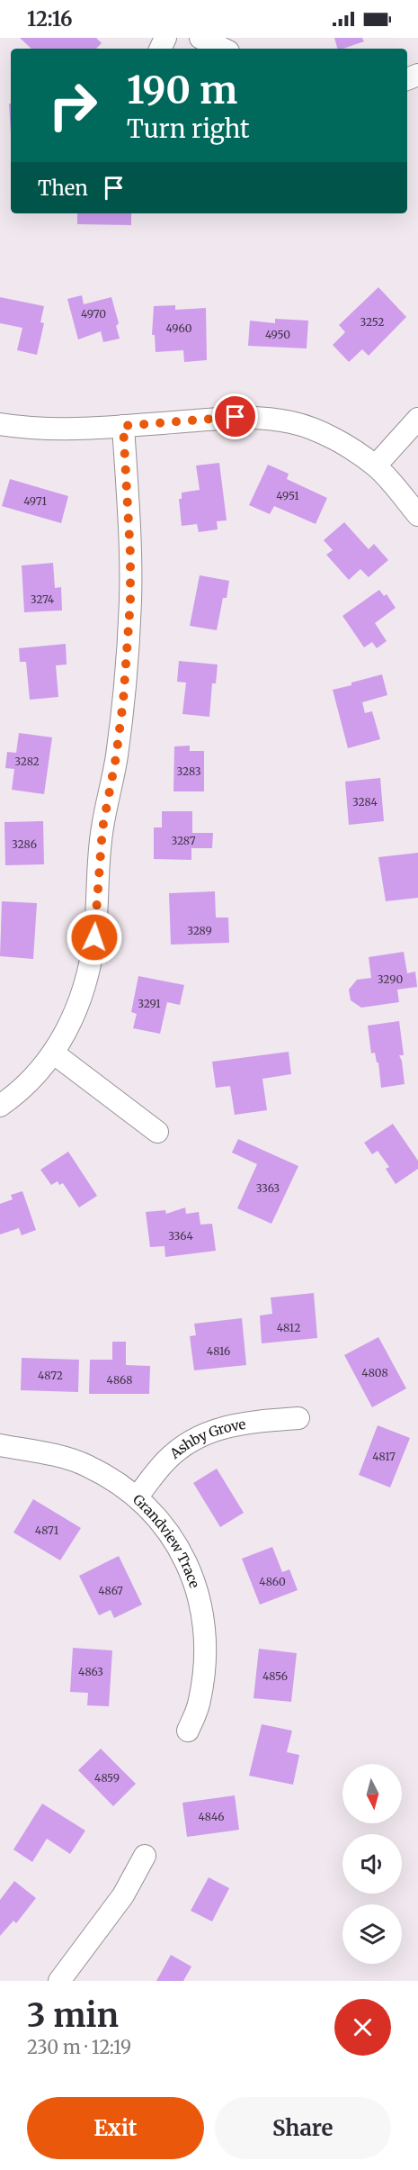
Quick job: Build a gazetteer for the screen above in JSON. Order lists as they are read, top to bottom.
{
  "streets": {
    "street": ["Ashby Grove", "Grandview Trace"]
  },
  "crossings": [
    ["Ashby Grove", "Grandview Trace"]
  ],
  "house_numbers": [
    "4970",
    "3252",
    "4960",
    "4950",
    "4951",
    "4971",
    "3274",
    "3282",
    "3283",
    "3284",
    "3287",
    "3286",
    "3289",
    "3290",
    "3291",
    "3363",
    "3364",
    "4812",
    "4816",
    "4808",
    "4872",
    "4868",
    "4817",
    "4871",
    "4860",
    "4867",
    "4863",
    "4856",
    "4859",
    "4846"
  ],
  "north": "bottom",
  "page": {
    "status": "12:16",
    "turn": ["190 m", "Turn right"],
    "then": "Then",
    "heading": ["3 min", "230 m · 12:19"],
    "buttons": ["Exit", "Share"]
  }
}
